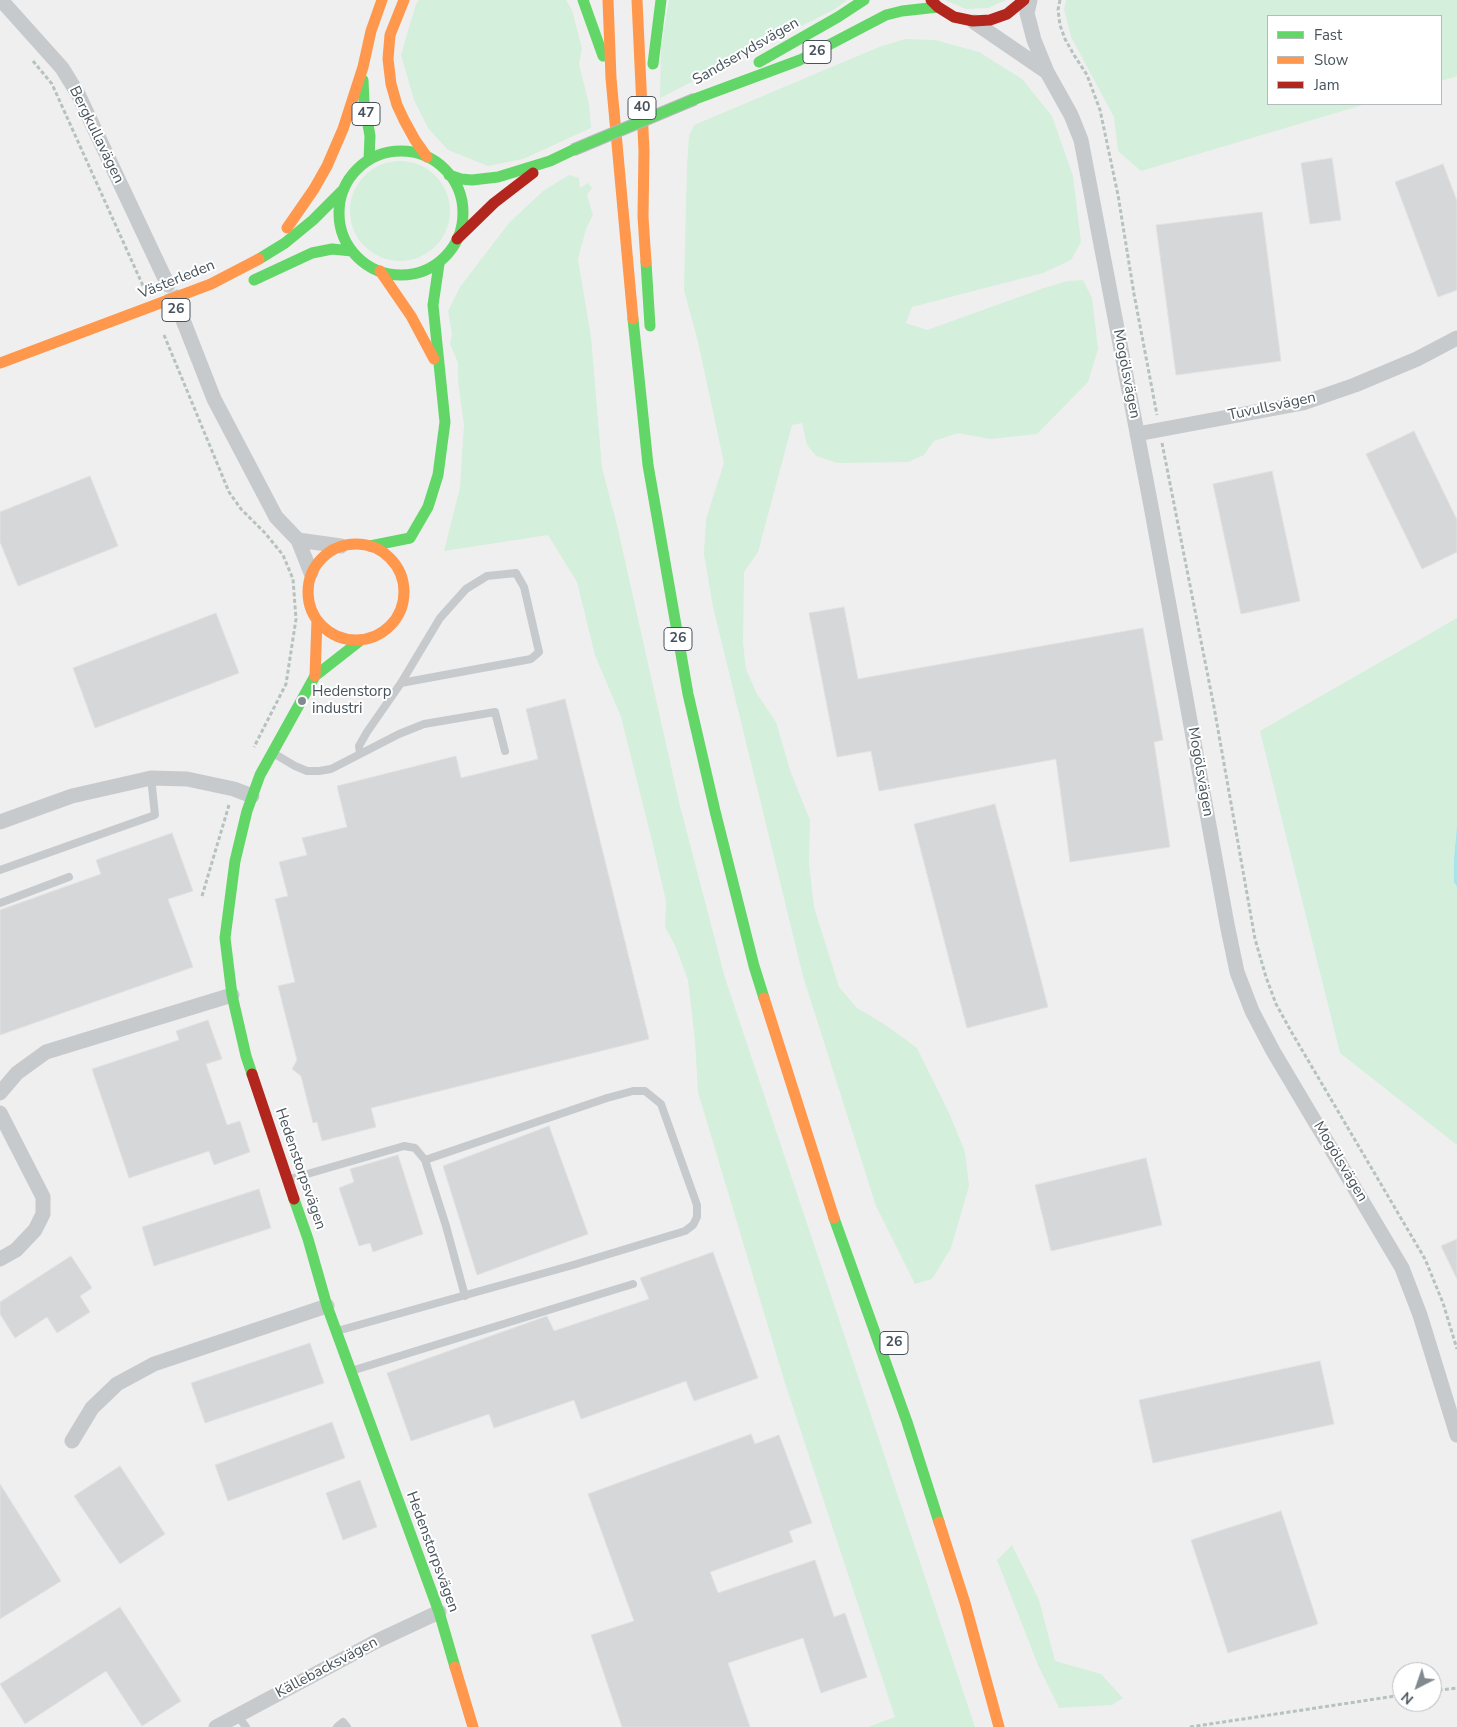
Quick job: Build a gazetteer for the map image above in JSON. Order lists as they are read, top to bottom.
{
  "streets": {
    "main road": [
      "Sandserydsvägen",
      "26",
      "40",
      "47",
      "Västerleden",
      "Hedenstorpsvägen"
    ],
    "street": [
      "Bergkullavägen",
      "Mogölsvägen",
      "Tuvullsvägen",
      "Källebacksvägen"
    ]
  },
  "crossings": [
    ["Sandserydsvägen", "26"],
    ["Sandserydsvägen", "47"],
    ["Sandserydsvägen", "Västerleden"],
    ["26", "47"],
    ["26", "Västerleden"],
    ["47", "Västerleden"],
    ["Mogölsvägen", "Tuvullsvägen"],
    ["Hedenstorpsvägen", "Källebacksvägen"]
  ],
  "places": ["Hedenstorp industri"],
  "legend": ["Fast", "Slow", "Jam"],
  "north": "bottom left"
}
